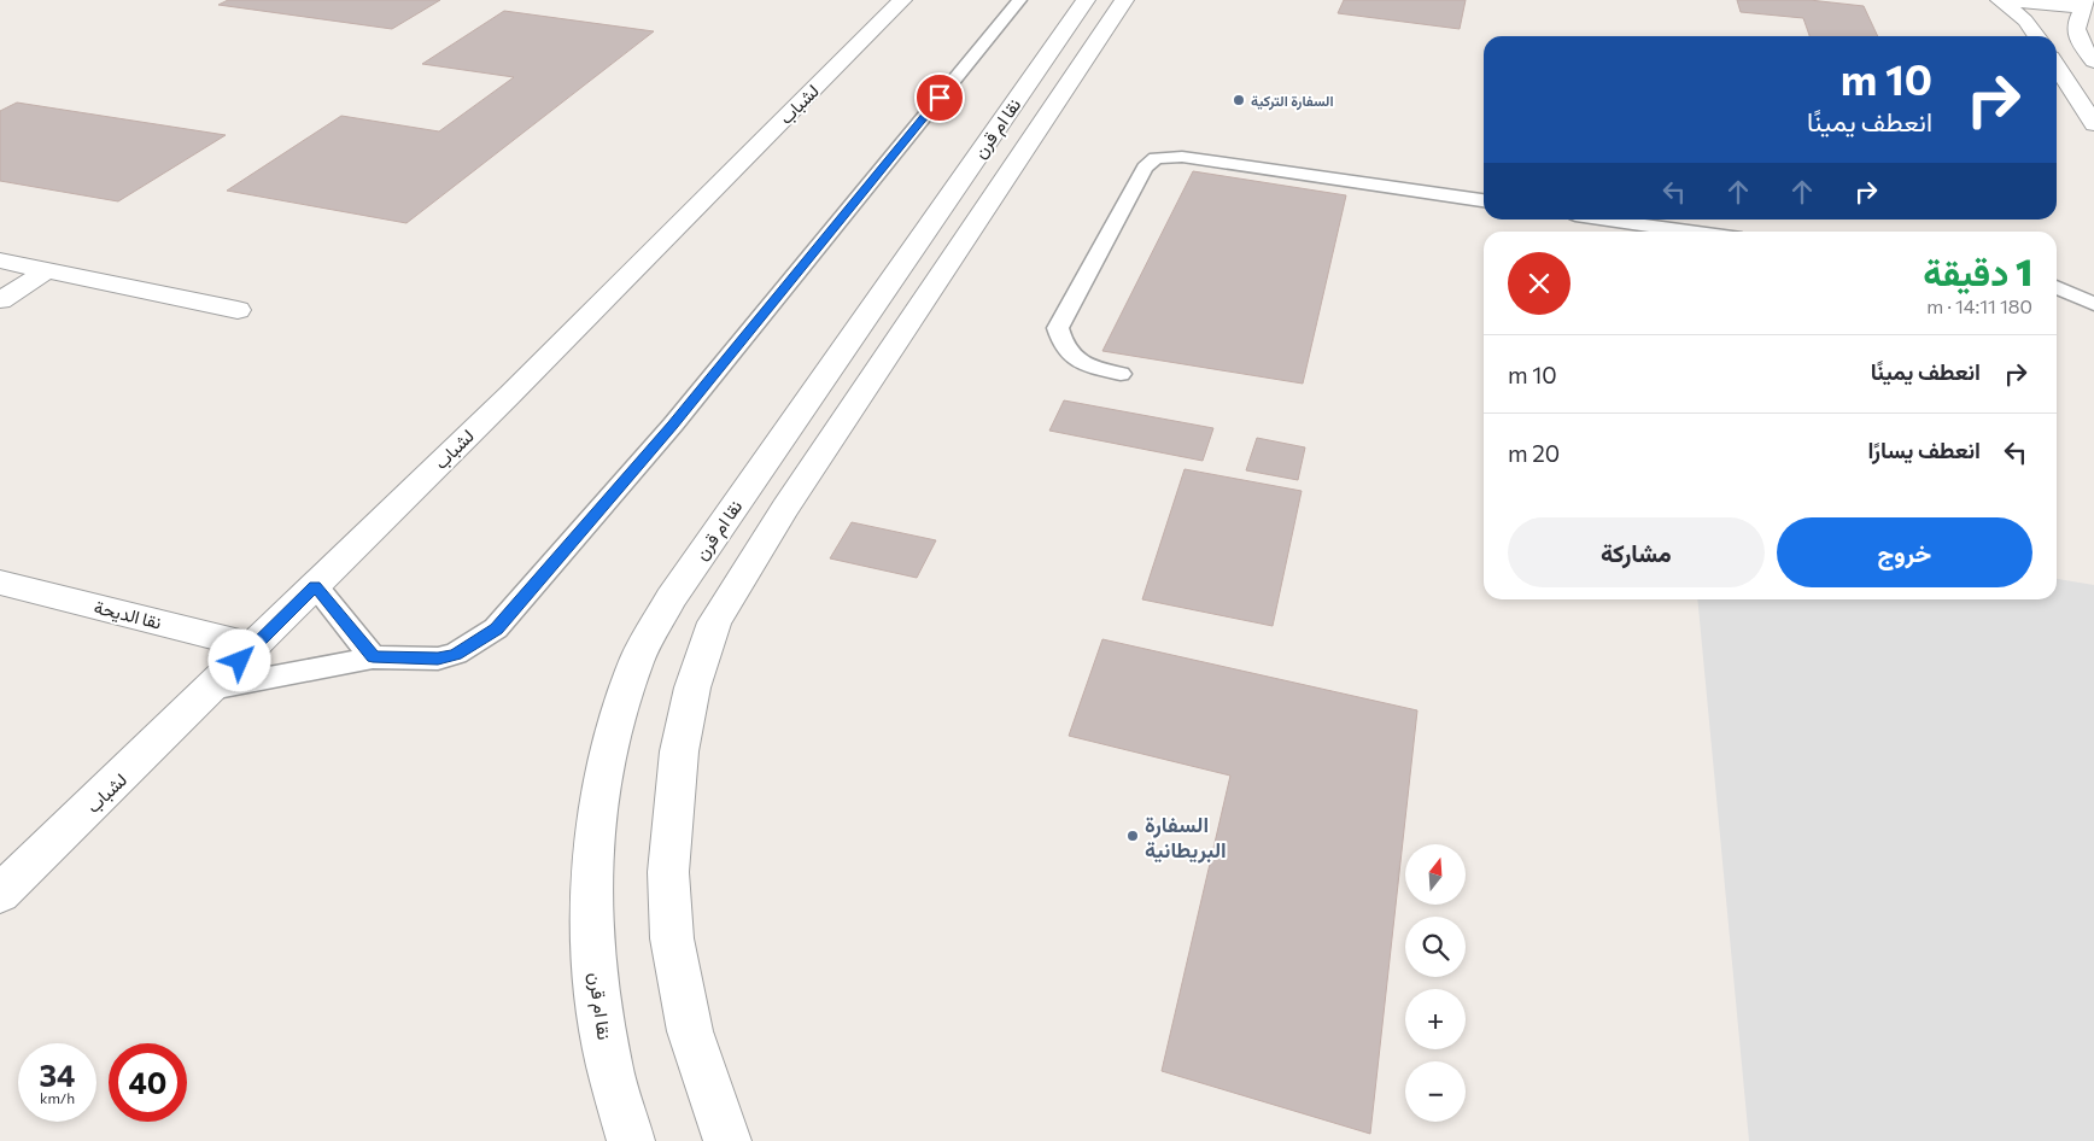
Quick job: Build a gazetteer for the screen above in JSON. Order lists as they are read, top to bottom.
{
  "streets": {
    "street": ["لشباب", "نقا ام قرن", "نقا الديحة"]
  },
  "crossings": [
    ["لشباب", "نقا الديحة"]
  ],
  "places": ["السفارة التركية", "السفارة البريطانية"],
  "north": "top",
  "page": {
    "turn": ["10 m", "انعطف يمينًا"],
    "heading": ["1 دقيقة", "180 m · 14:11"],
    "list": [
      {
        "name": "انعطف يمينًا",
        "value": "10 m"
      },
      {
        "name": "انعطف يسارًا",
        "value": "20 m"
      }
    ],
    "buttons": ["خروج", "مشاركة"],
    "map_buttons": ["+", "−"],
    "speed": "34 km/h",
    "limit": "40"
  }
}
